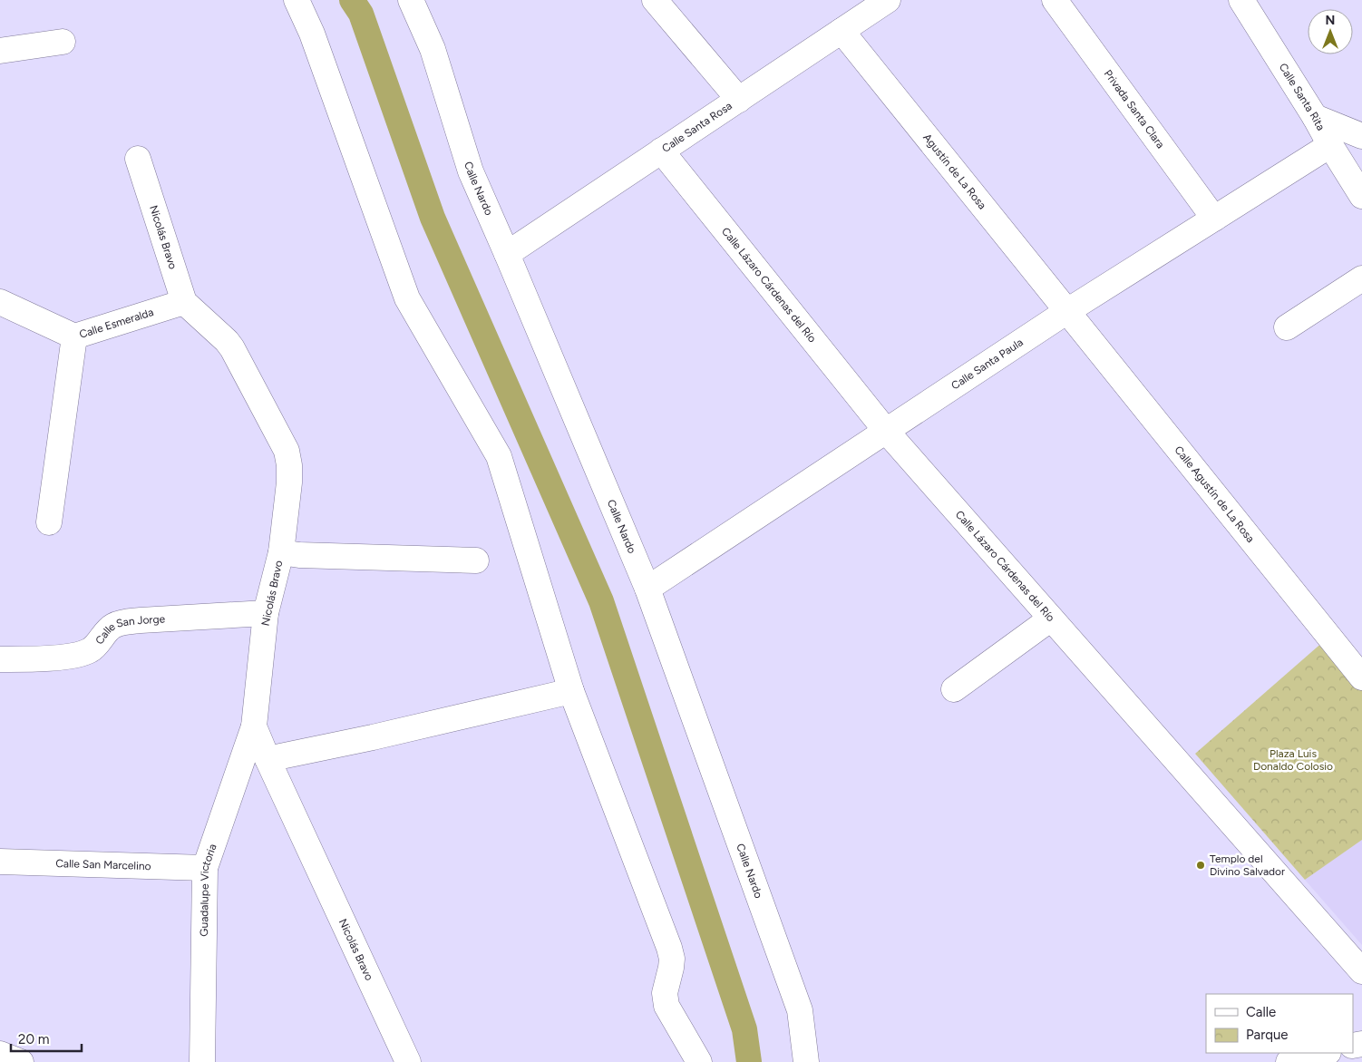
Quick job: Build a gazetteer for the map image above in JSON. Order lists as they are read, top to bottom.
{
  "streets": {
    "street": [
      "Calle Santa Rita",
      "Privada Santa Clara",
      "Calle Santa Rosa",
      "Agustín de La Rosa",
      "Calle Nardo",
      "Nicolás Bravo",
      "Calle Lázaro Cárdenas del Río",
      "Calle Esmeralda",
      "Calle Santa Paula",
      "Calle Agustín de La Rosa",
      "Calle San Jorge",
      "Calle San Marcelino",
      "Guadalupe Victoria"
    ]
  },
  "crossings": [
    ["Calle Santa Rita", "Calle Santa Paula"],
    ["Privada Santa Clara", "Calle Santa Paula"],
    ["Calle Santa Rosa", "Agustín de La Rosa"],
    ["Calle Santa Rosa", "Calle Nardo"],
    ["Calle Santa Rosa", "Calle Lázaro Cárdenas del Río"],
    ["Agustín de La Rosa", "Calle Santa Paula"],
    ["Agustín de La Rosa", "Calle Agustín de La Rosa"],
    ["Calle Nardo", "Calle Santa Paula"],
    ["Nicolás Bravo", "Calle Esmeralda"],
    ["Nicolás Bravo", "Calle San Jorge"],
    ["Nicolás Bravo", "Guadalupe Victoria"],
    ["Calle Lázaro Cárdenas del Río", "Calle Santa Paula"],
    ["Calle Santa Paula", "Calle Agustín de La Rosa"],
    ["Calle San Marcelino", "Guadalupe Victoria"]
  ],
  "parks": ["Plaza Luis Donaldo Colosio"],
  "places": ["Templo del Divino Salvador"],
  "legend": ["Calle", "Parque"],
  "scale_bar": "20 m",
  "north": "top"
}
